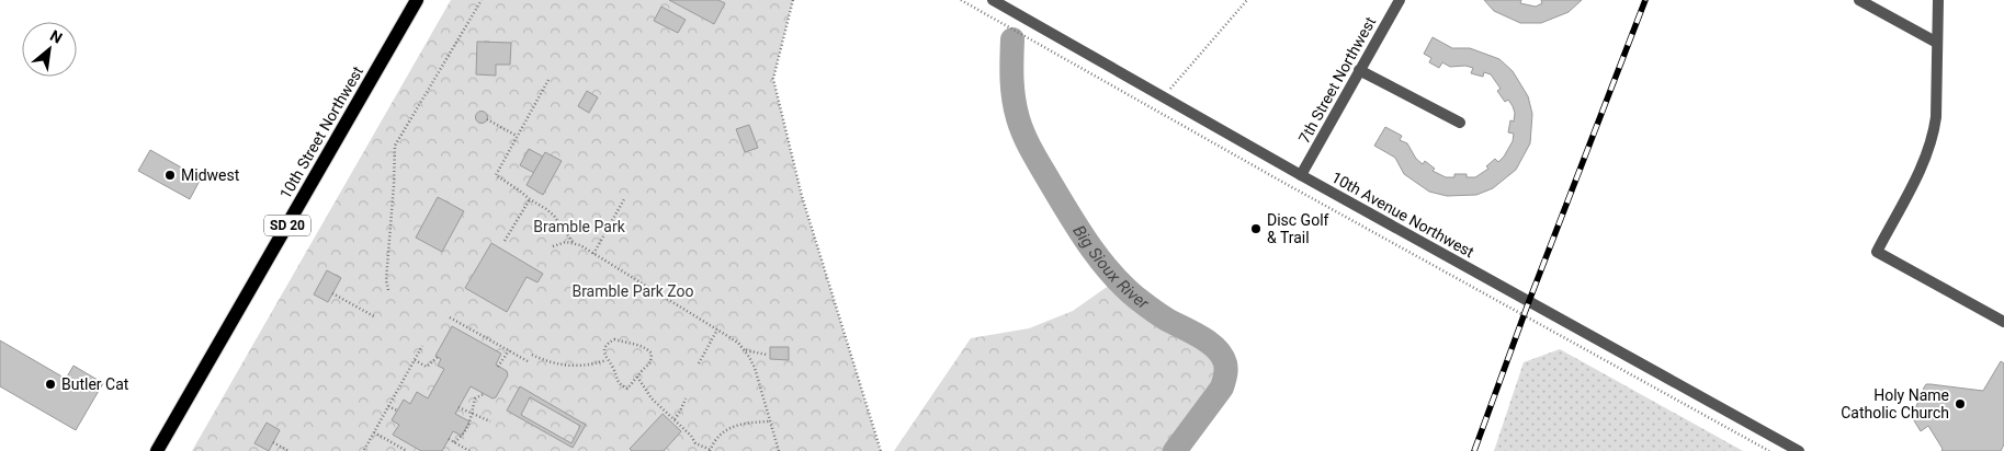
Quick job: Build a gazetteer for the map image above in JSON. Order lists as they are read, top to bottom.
{
  "streets": {
    "main road": ["10th Street Northwest", "SD 20"],
    "street": ["7th Street Northwest", "10th Avenue Northwest"]
  },
  "crossings": [
    ["7th Street Northwest", "10th Avenue Northwest"]
  ],
  "water": ["Big Sioux River"],
  "parks": ["Bramble Park", "Bramble Park Zoo"],
  "places": [
    "Midwest",
    "Disc Golf & Trail",
    "Butler Cat",
    "Holy Name Catholic Church"
  ],
  "north": "top right"
}
